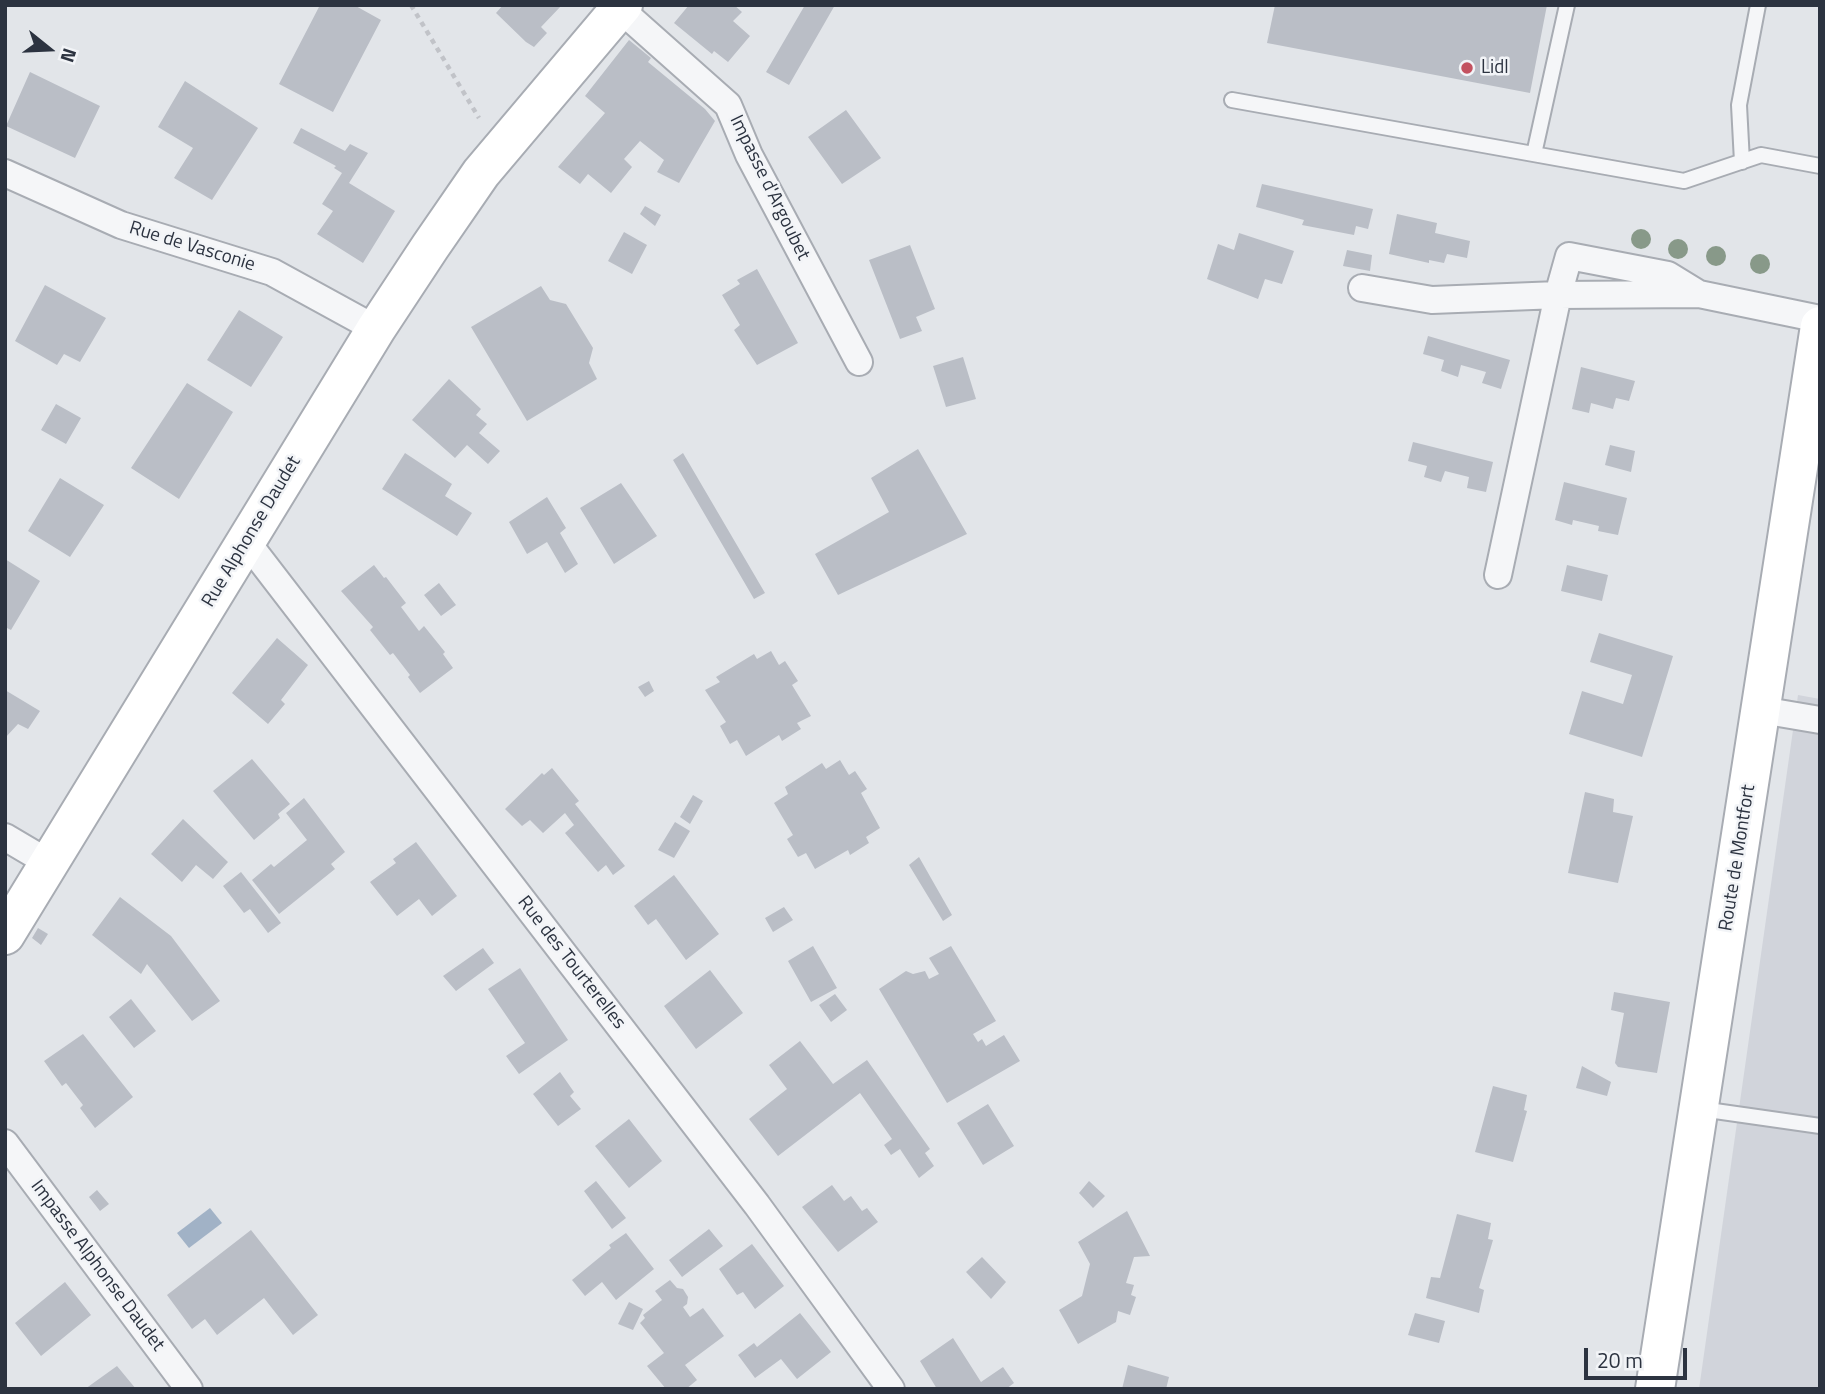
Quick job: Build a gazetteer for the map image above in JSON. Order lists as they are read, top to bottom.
{
  "streets": {
    "street": [
      "Impasse d'Argoubet",
      "Rue de Vasconie",
      "Rue Alphonse Daudet",
      "Route de Montfort",
      "Rue des Tourterelles",
      "Impasse Alphonse Daudet"
    ]
  },
  "crossings": [
    ["Impasse d'Argoubet", "Rue Alphonse Daudet"],
    ["Rue de Vasconie", "Rue Alphonse Daudet"],
    ["Rue Alphonse Daudet", "Rue des Tourterelles"]
  ],
  "places": ["Lidl"],
  "scale_bar": "20 m",
  "north": "right"
}
